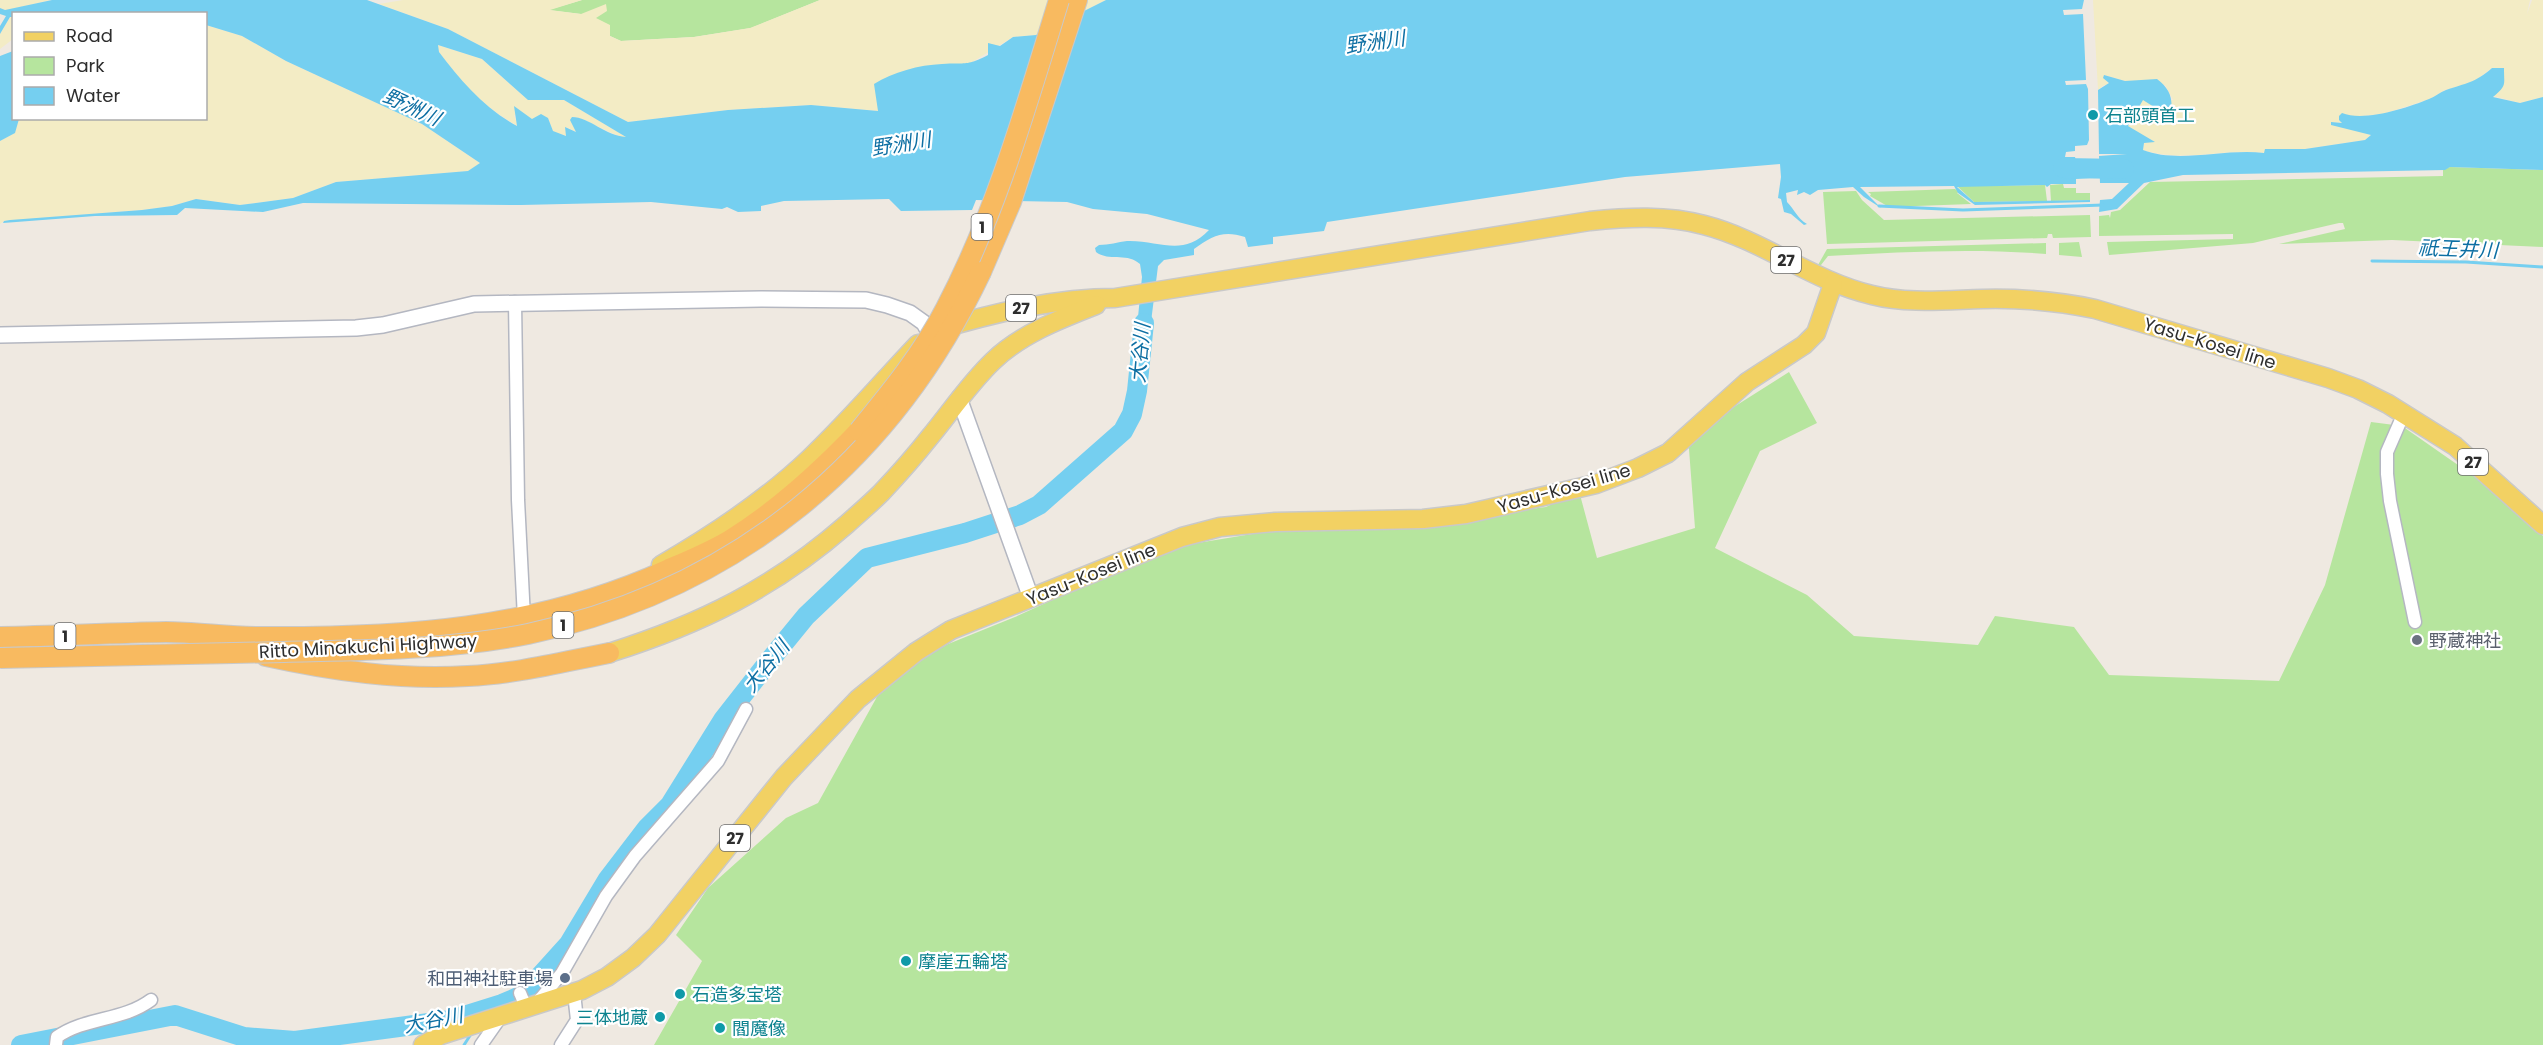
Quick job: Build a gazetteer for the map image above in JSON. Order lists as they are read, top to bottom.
{
  "streets": {
    "highway": ["1", "Ritto Minakuchi Highway"],
    "main road": ["27", "Yasu-Kosei line"]
  },
  "crossings": [
    ["1", "27"],
    ["1", "Ritto Minakuchi Highway"],
    ["27", "Yasu-Kosei line"]
  ],
  "water": ["野洲川", "祇王井川", "大谷川"],
  "places": [
    "石部頭首工",
    "野蔵神社",
    "摩崖五輪塔",
    "和田神社駐車場",
    "石造多宝塔",
    "三体地蔵",
    "閻魔像"
  ],
  "legend": ["Road", "Park", "Water"]
}
